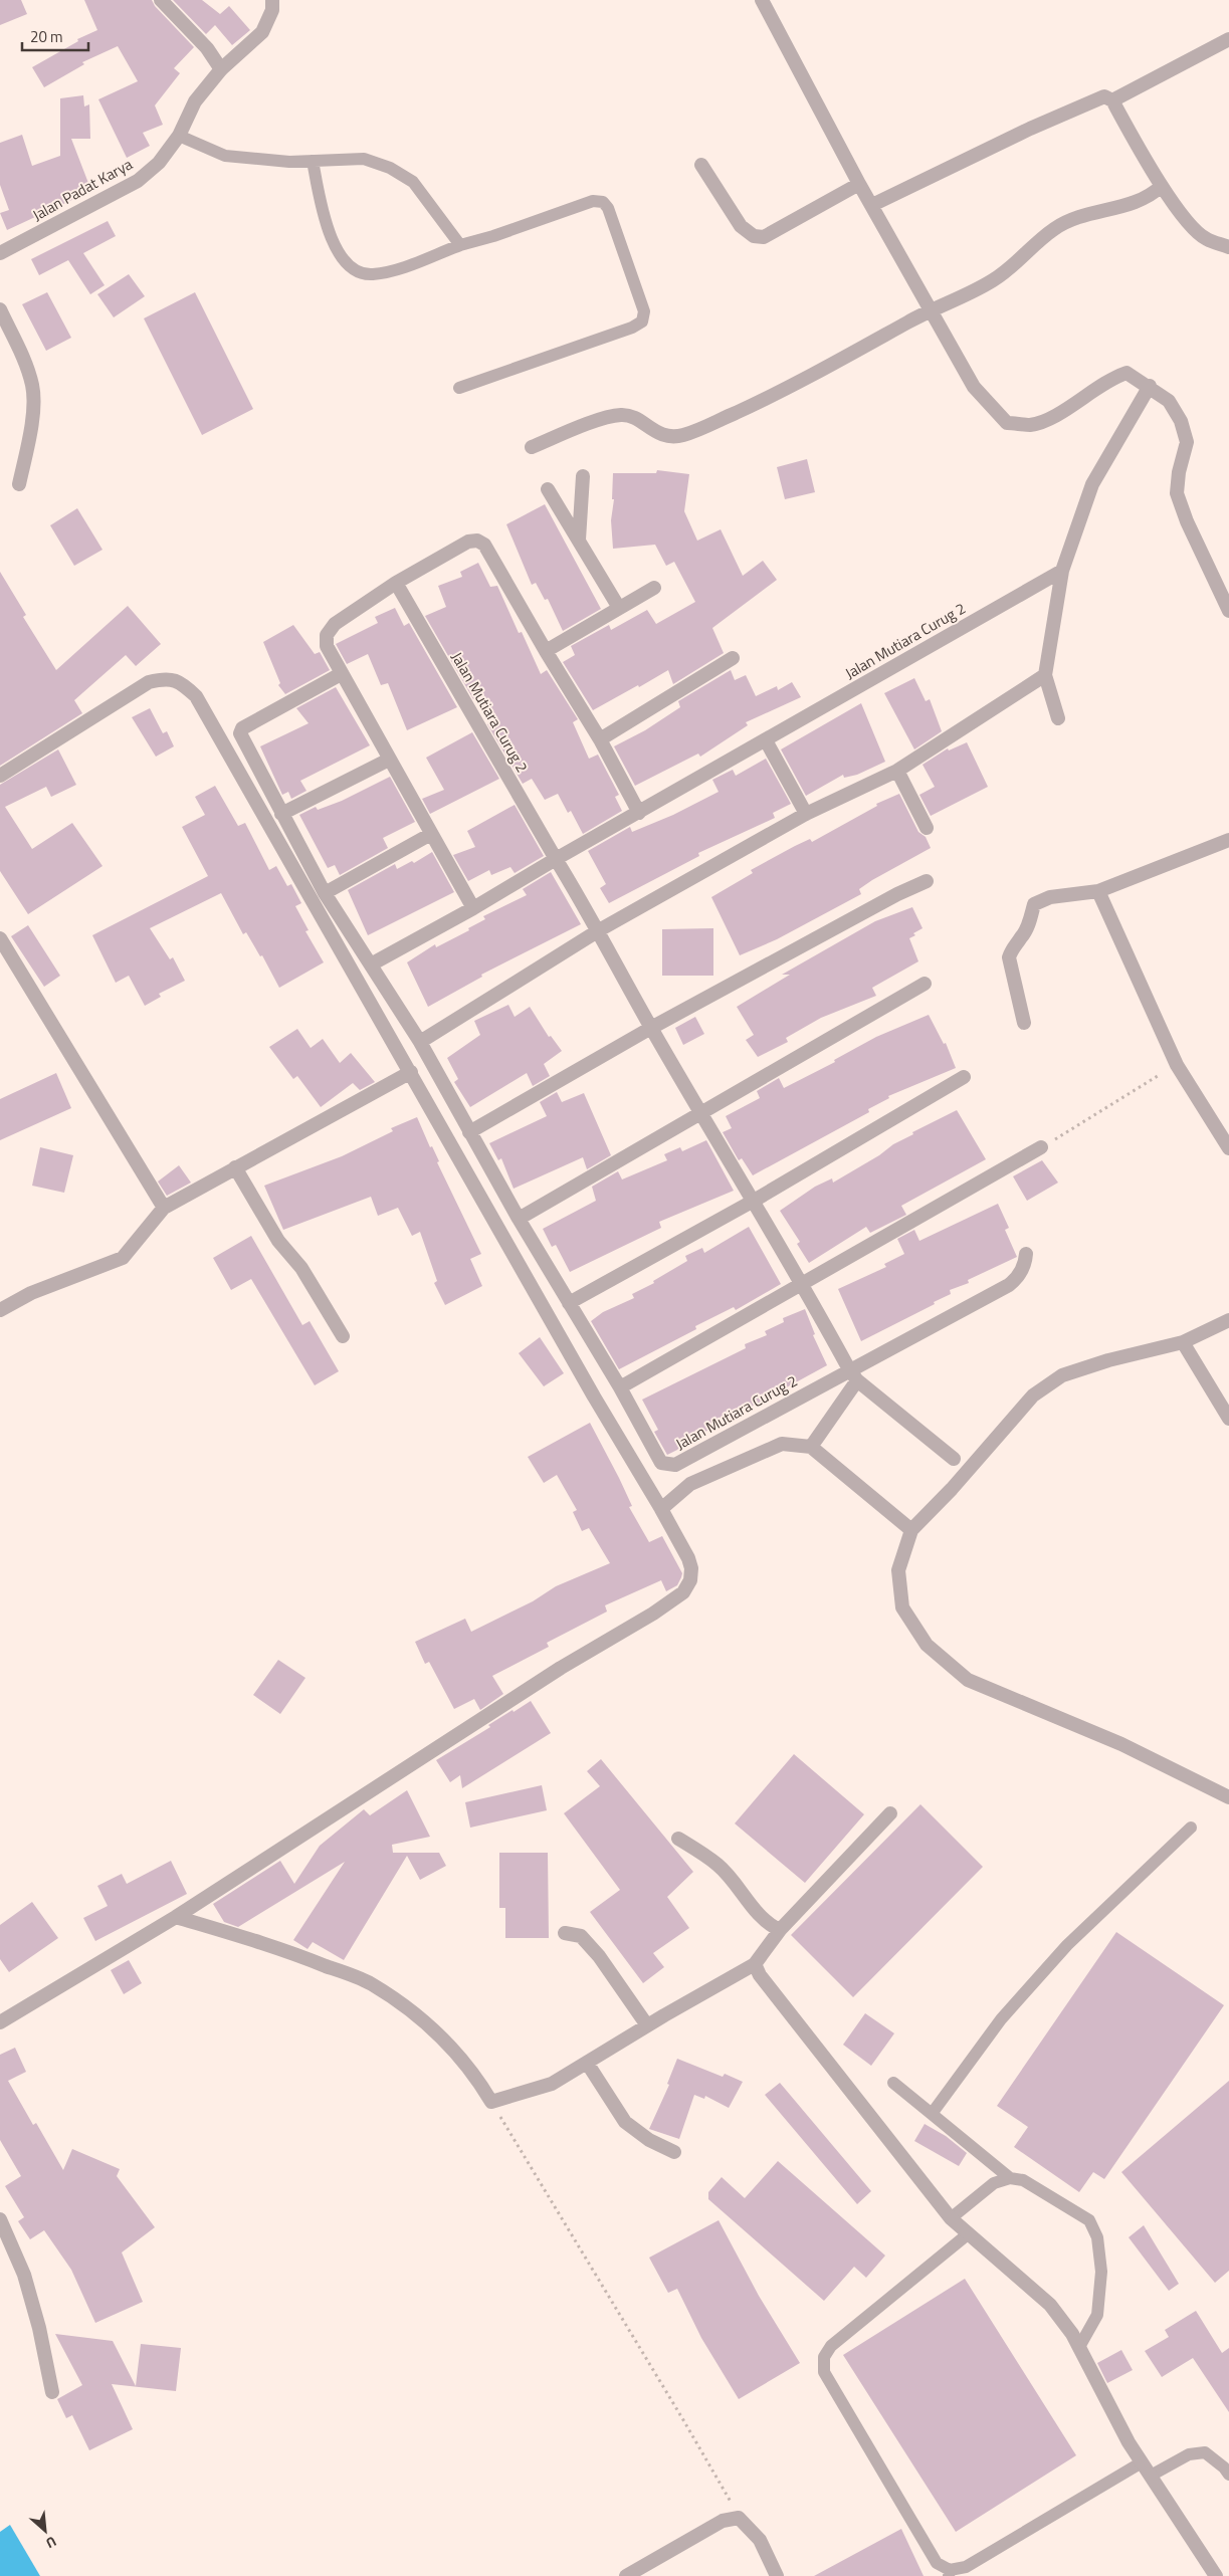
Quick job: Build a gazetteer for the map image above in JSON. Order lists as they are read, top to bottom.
{
  "streets": {
    "street": ["Jalan Padat Karya", "Jalan Mutiara Curug 2"]
  },
  "scale_bar": "20 m",
  "north": "bottom right"
}
